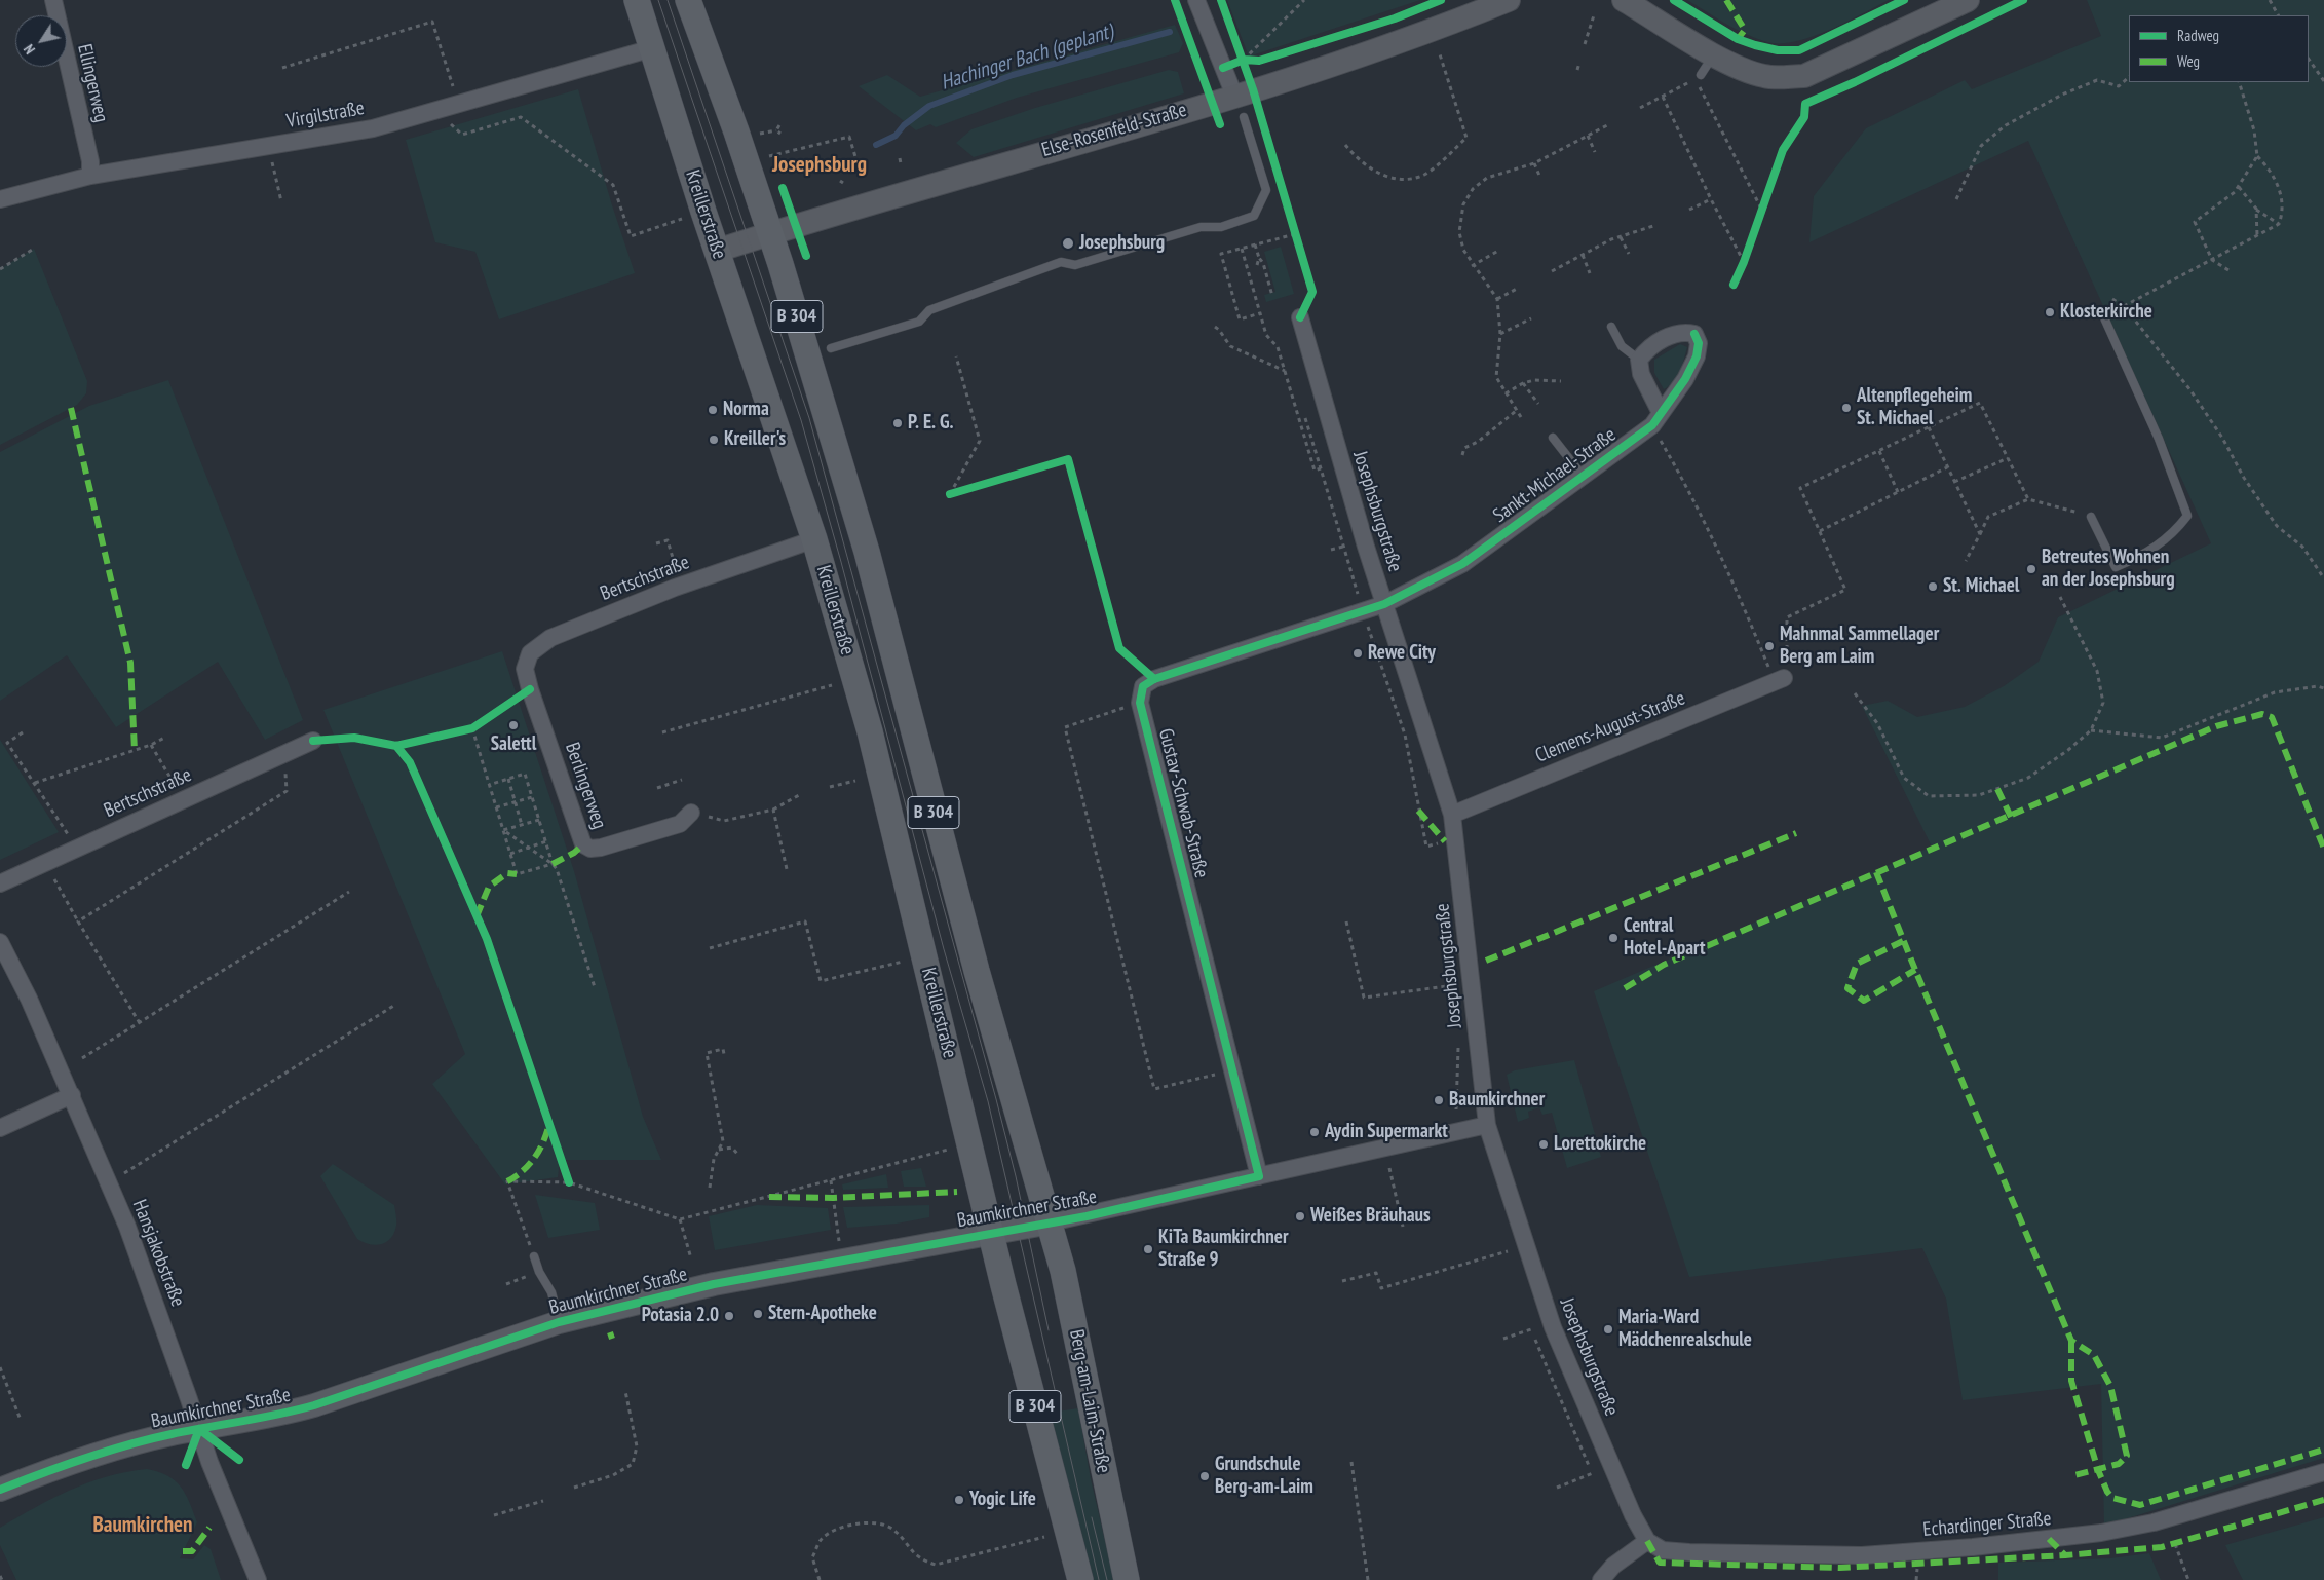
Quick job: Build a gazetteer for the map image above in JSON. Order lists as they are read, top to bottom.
{
  "streets": {
    "main road": ["Kreillerstraße", "B 304", "Berg-am-Laim-Straße"],
    "street": [
      "Ellingerweg",
      "Virgilstraße",
      "Else-Rosenfeld-Straße",
      "Sankt-Michael-Straße",
      "Josephsburgstraße",
      "Bertschstraße",
      "Clemens-August-Straße",
      "Berlingerweg",
      "Gustav-Schwab-Straße",
      "Baumkirchner Straße",
      "Hansjakobstraße",
      "Echardinger Straße"
    ]
  },
  "crossings": [
    ["Ellingerweg", "Virgilstraße"],
    ["Virgilstraße", "Kreillerstraße"],
    ["Else-Rosenfeld-Straße", "Kreillerstraße"],
    ["Else-Rosenfeld-Straße", "B 304"],
    ["Kreillerstraße", "B 304"],
    ["Kreillerstraße", "Bertschstraße"],
    ["Kreillerstraße", "Baumkirchner Straße"],
    ["B 304", "Baumkirchner Straße"],
    ["B 304", "Berg-am-Laim-Straße"],
    ["Sankt-Michael-Straße", "Josephsburgstraße"],
    ["Josephsburgstraße", "Clemens-August-Straße"],
    ["Josephsburgstraße", "Baumkirchner Straße"],
    ["Josephsburgstraße", "Echardinger Straße"],
    ["Bertschstraße", "Berlingerweg"],
    ["Gustav-Schwab-Straße", "Baumkirchner Straße"],
    ["Baumkirchner Straße", "Hansjakobstraße"],
    ["Baumkirchner Straße", "Berg-am-Laim-Straße"]
  ],
  "districts": ["Josephsburg", "Baumkirchen"],
  "water": ["Hachinger Bach (geplant)"],
  "places": [
    "Josephsburg",
    "Klosterkirche",
    "Altenpflegeheim St. Michael",
    "Norma",
    "P. E. G.",
    "Kreiller's",
    "Betreutes Wohnen an der Josephsburg",
    "St. Michael",
    "Mahnmal Sammellager Berg am Laim",
    "Rewe City",
    "Salettl",
    "Central Hotel-Apart",
    "Baumkirchner",
    "Aydin Supermarkt",
    "Lorettokirche",
    "Weißes Bräuhaus",
    "KiTa Baumkirchner Straße 9",
    "Stern-Apotheke",
    "Potasia 2.0",
    "Maria-Ward Mädchenrealschule",
    "Grundschule Berg-am-Laim",
    "Yogic Life"
  ],
  "legend": ["Radweg", "Weg"],
  "north": "bottom left"
}
